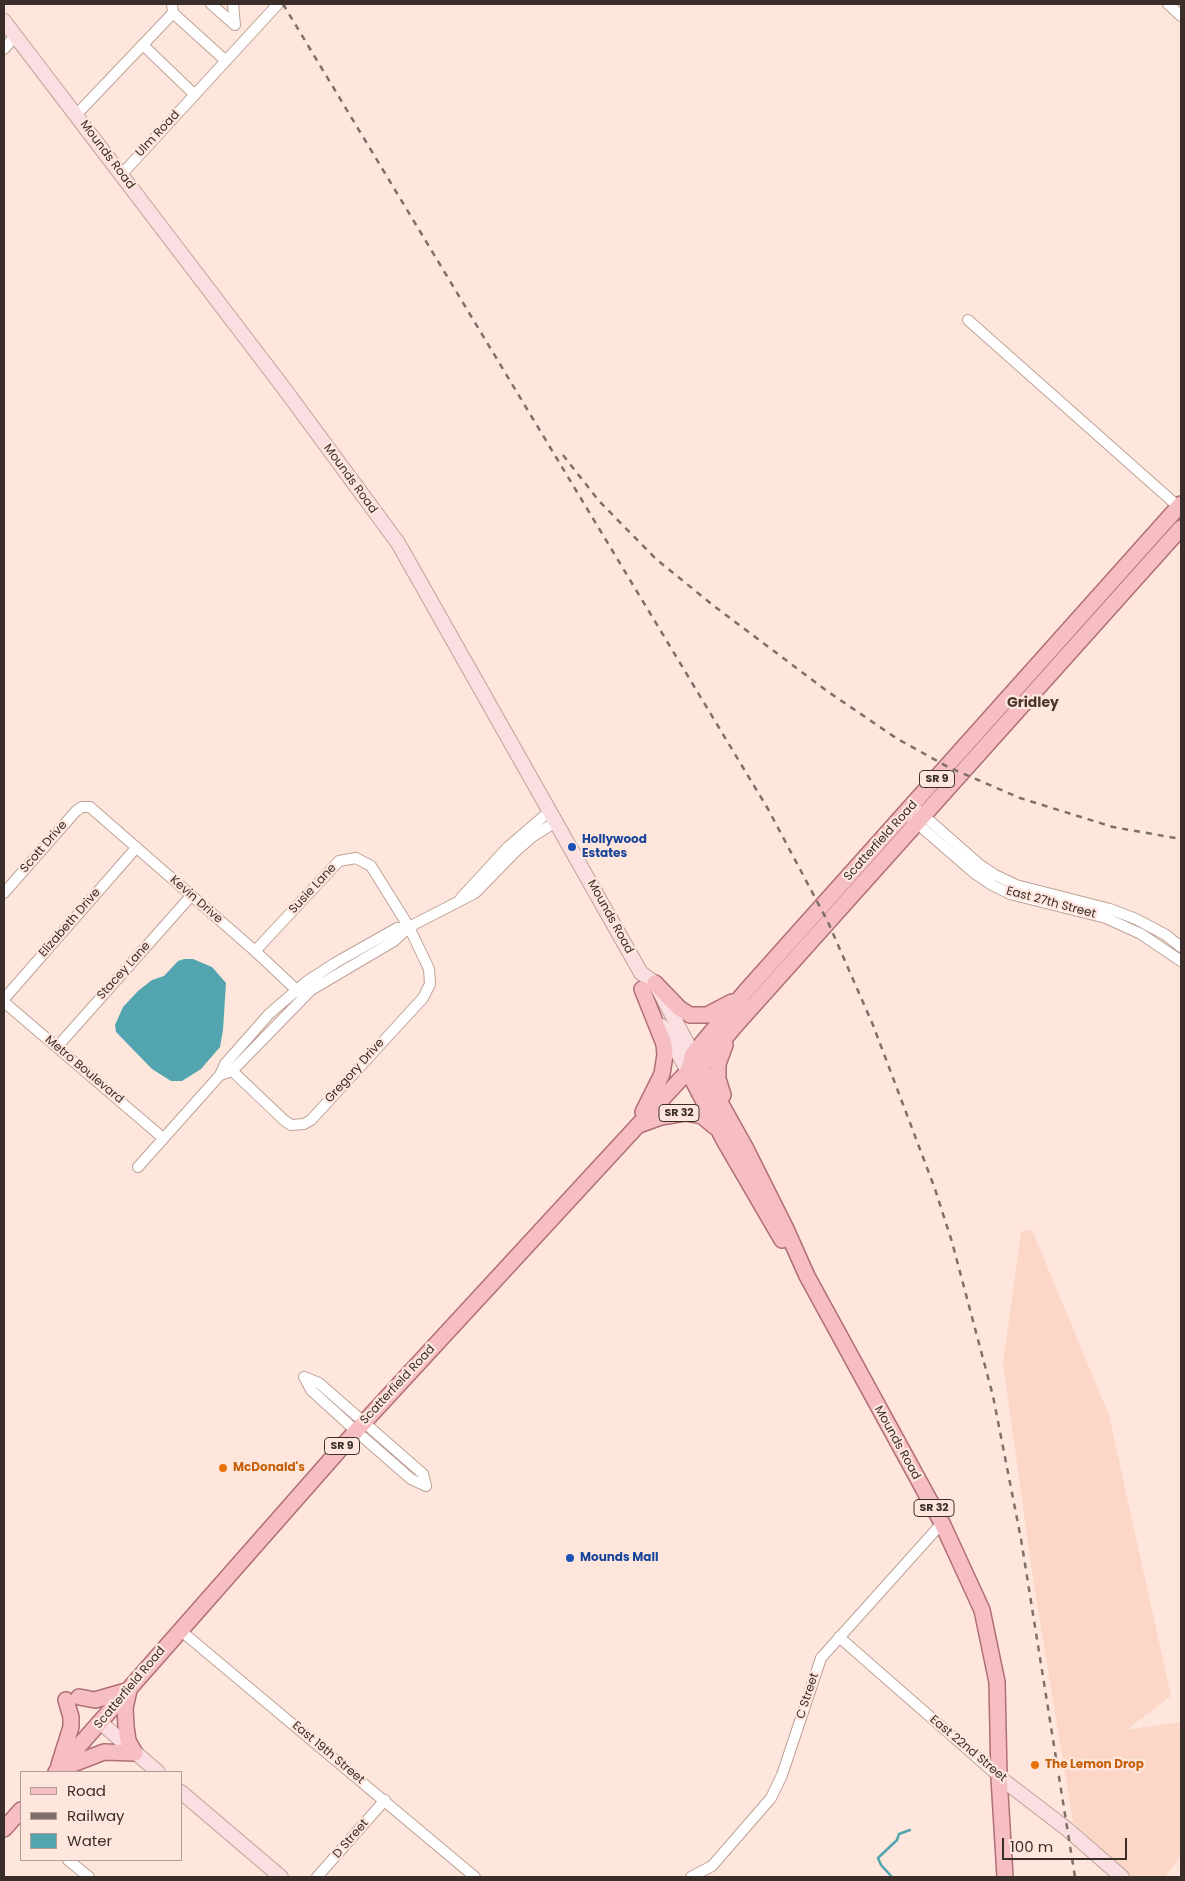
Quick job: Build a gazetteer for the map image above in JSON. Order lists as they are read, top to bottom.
{
  "streets": {
    "main road": [
      "Mounds Road",
      "SR 9",
      "Scatterfield Road",
      "SR 32",
      "East 22nd Street"
    ],
    "street": [
      "Ulm Road",
      "Scott Drive",
      "Susie Lane",
      "Kevin Drive",
      "East 27th Street",
      "Elizabeth Drive",
      "Stacey Lane",
      "Metro Boulevard",
      "Gregory Drive",
      "C Street",
      "East 19th Street",
      "D Street"
    ]
  },
  "crossings": [
    ["Ulm Road", "Mounds Road"],
    ["Mounds Road", "Scatterfield Road"],
    ["Mounds Road", "SR 32"],
    ["Mounds Road", "C Street"],
    ["Mounds Road", "East 22nd Street"],
    ["Scatterfield Road", "East 27th Street"],
    ["Scatterfield Road", "SR 32"],
    ["Scatterfield Road", "East 19th Street"],
    ["Scott Drive", "Kevin Drive"],
    ["Susie Lane", "Kevin Drive"],
    ["Susie Lane", "Gregory Drive"],
    ["Kevin Drive", "Elizabeth Drive"],
    ["Kevin Drive", "Stacey Lane"],
    ["Elizabeth Drive", "Metro Boulevard"],
    ["Stacey Lane", "Metro Boulevard"],
    ["SR 32", "East 22nd Street"],
    ["C Street", "East 22nd Street"],
    ["East 19th Street", "D Street"]
  ],
  "districts": ["Gridley"],
  "places": [
    "Hollywood Estates",
    "McDonald's",
    "Mounds Mall",
    "The Lemon Drop"
  ],
  "legend": ["Road", "Railway", "Water"],
  "scale_bar": "100 m"
}
